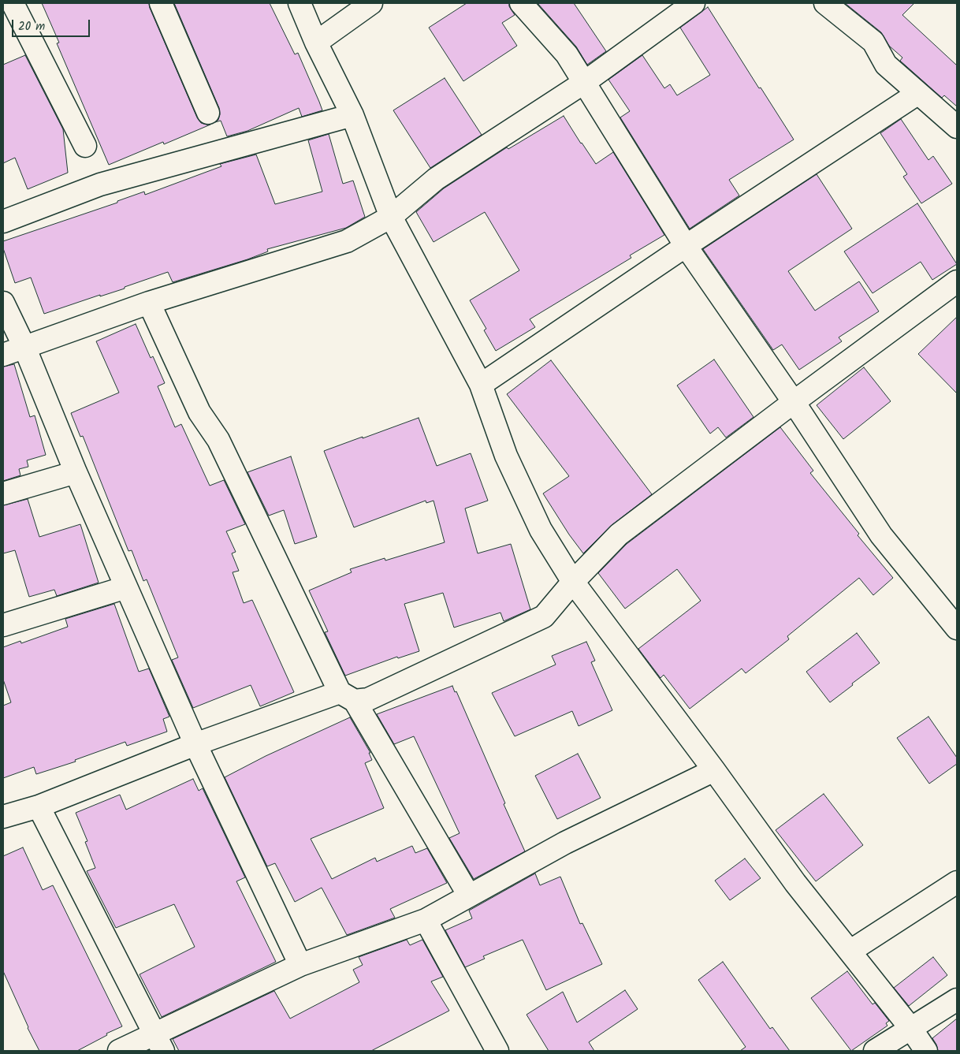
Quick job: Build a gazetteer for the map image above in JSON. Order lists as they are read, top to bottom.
{
  "scale_bar": "20 m"
}
